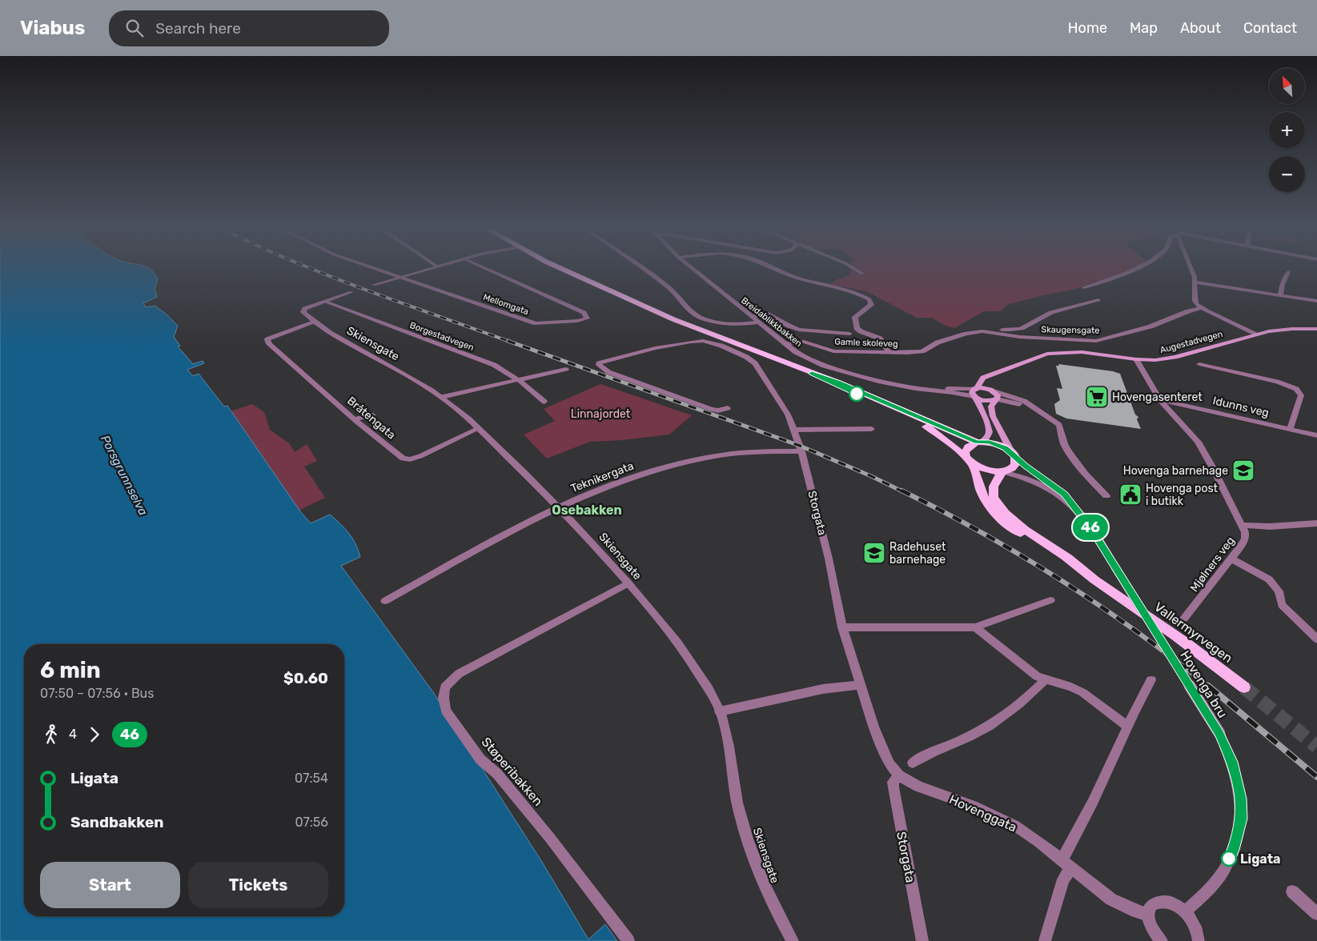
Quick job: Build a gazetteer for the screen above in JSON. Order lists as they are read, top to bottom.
{
  "streets": {
    "main road": ["Augestadvegen", "Vallermyrvegen"],
    "street": [
      "Mellomgata",
      "Breidablikkbakken",
      "Skaugensgate",
      "Borgestadvegen",
      "Gamle skoleveg",
      "Skiensgate",
      "Idunns veg",
      "Bråtengata",
      "Teknikergata",
      "Storgata",
      "Mjølners veg",
      "Hovenga bru",
      "Støperibakken",
      "Hovenggata"
    ]
  },
  "crossings": [
    ["Breidablikkbakken", "Augestadvegen"],
    ["Breidablikkbakken", "Gamle skoleveg"],
    ["Skaugensgate", "Gamle skoleveg"],
    ["Augestadvegen", "Mjølners veg"],
    ["Skiensgate", "Bråtengata"],
    ["Skiensgate", "Teknikergata"],
    ["Skiensgate", "Støperibakken"],
    ["Idunns veg", "Mjølners veg"],
    ["Teknikergata", "Storgata"],
    ["Storgata", "Hovenggata"]
  ],
  "districts": ["Osebakken"],
  "water": ["Porsgrunnselva"],
  "parks": ["Linnajordet"],
  "places": {
    "supermarket": ["Hovengasenteret"],
    "school or university": ["Hovenga barnehage", "Radehuset barnehage"],
    "public building": ["Hovenga post i butikk"],
    "other": ["Ligata"]
  },
  "lines": ["bus line 46"],
  "north": "top left",
  "page": {
    "header": "Viabus",
    "search": "Search here",
    "nav": [
      "Home",
      "Map",
      "About",
      "Contact"
    ],
    "on_map": "46",
    "map_buttons": ["+", "−"],
    "heading": ["6 min", "07:50 – 07:56 · Bus", "$0.60"],
    "legs": ["4", "46"],
    "list": [
      {
        "name": "Ligata",
        "value": "07:54"
      },
      {
        "name": "Sandbakken",
        "value": "07:56"
      }
    ],
    "buttons": ["Start", "Tickets"]
  }
}
